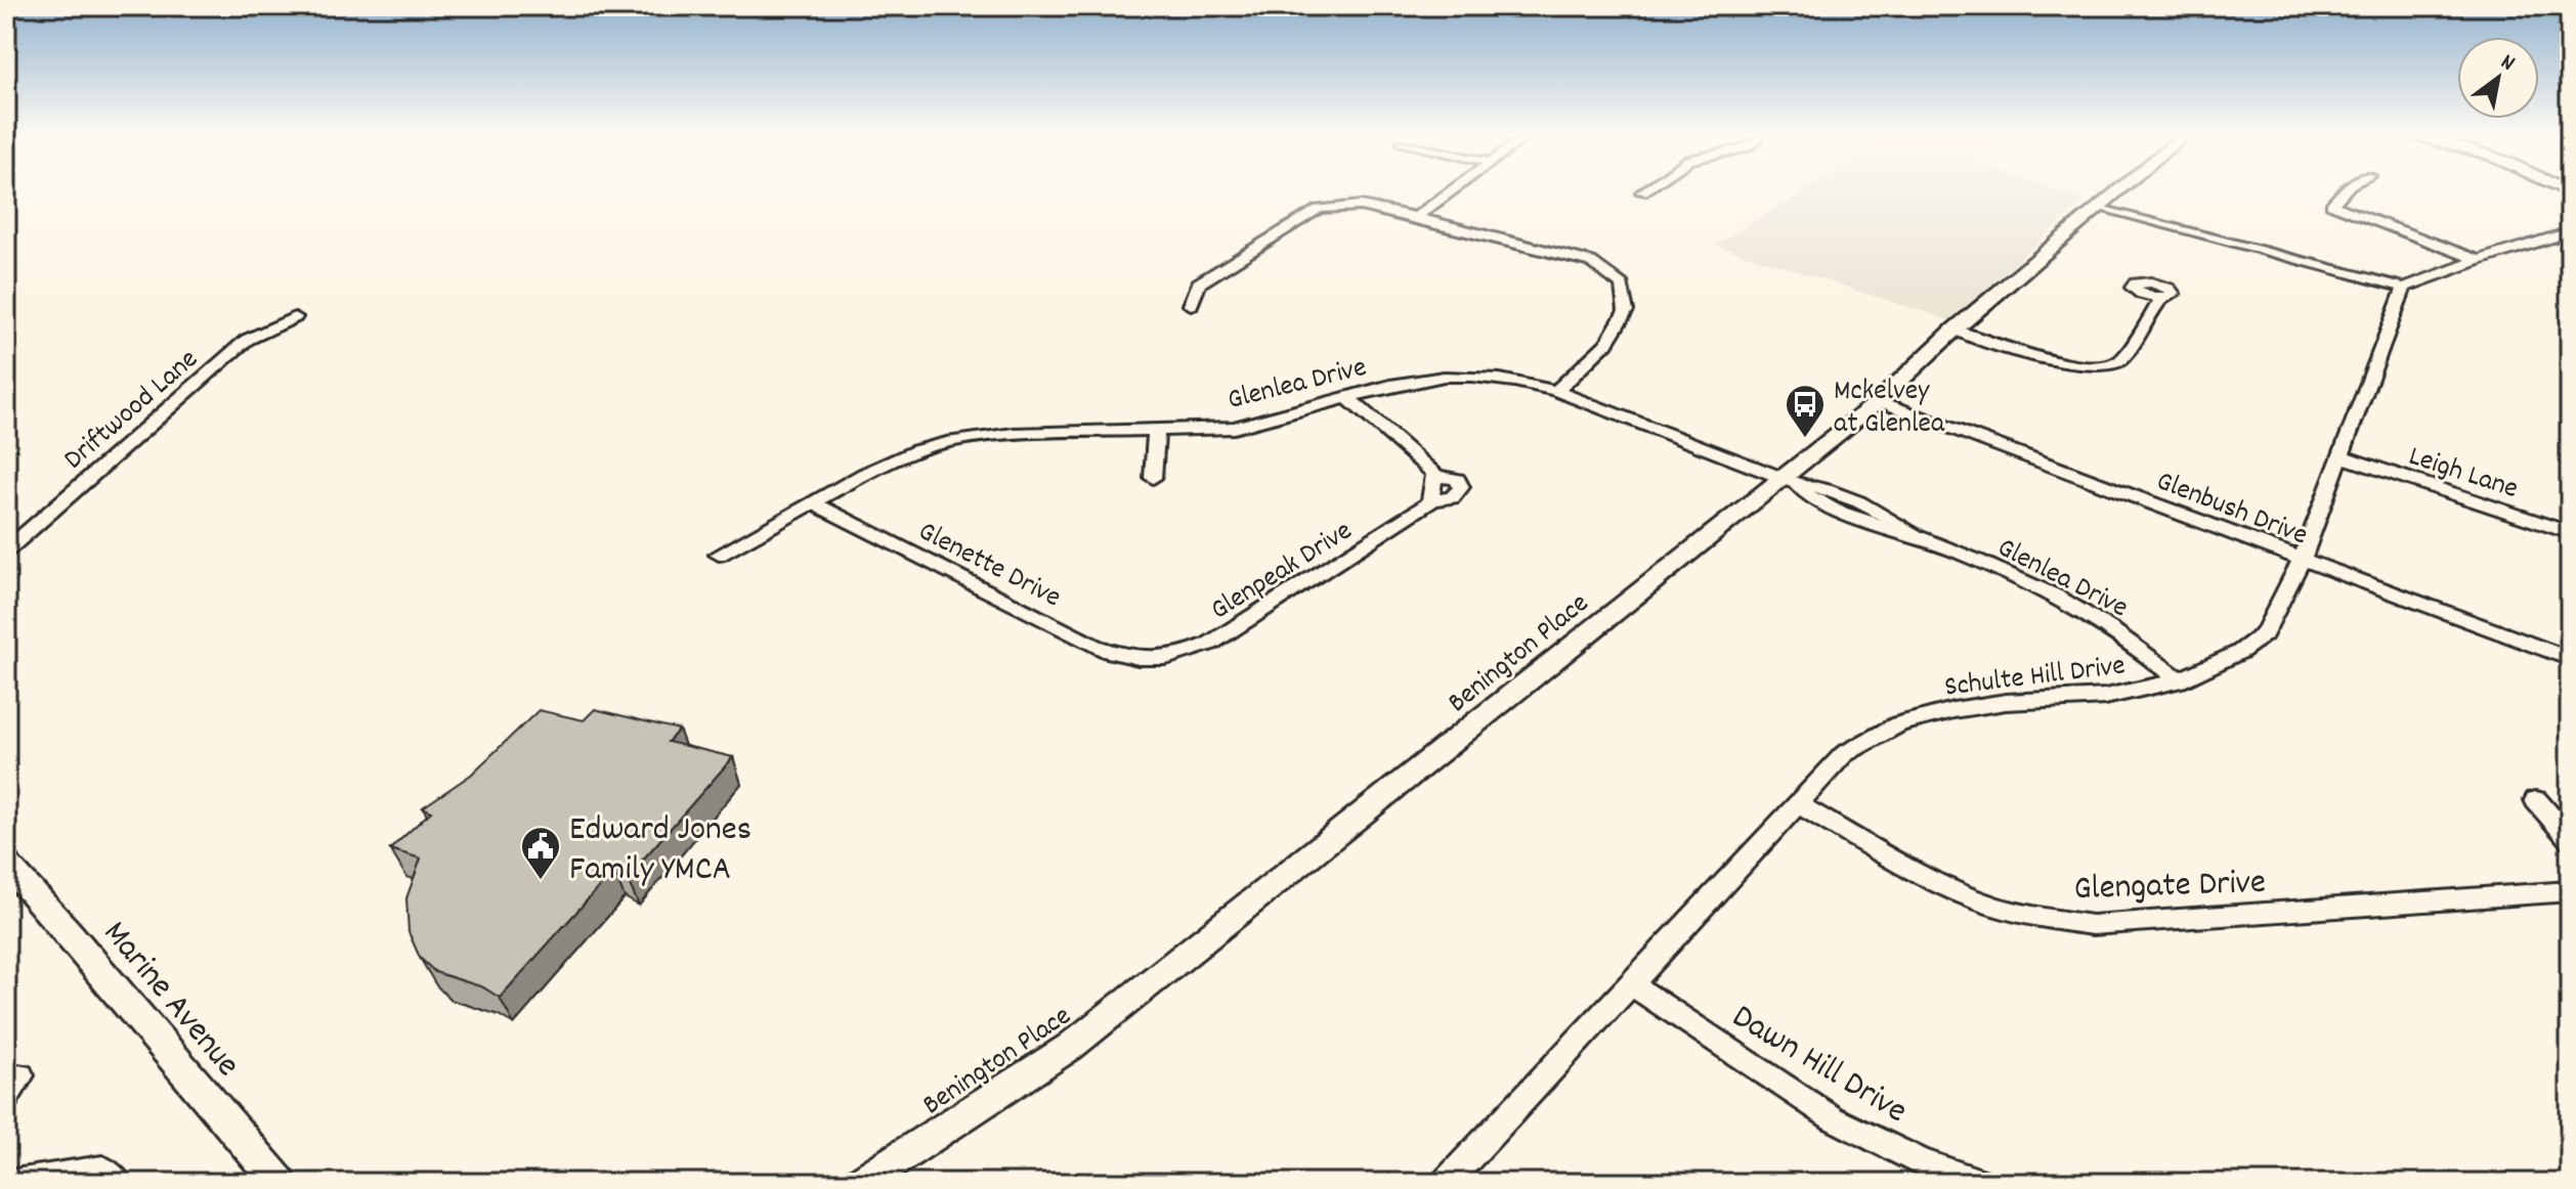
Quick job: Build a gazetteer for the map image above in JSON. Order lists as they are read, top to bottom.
{
  "streets": {
    "main road": ["Benington Place", "Marine Avenue"],
    "street": [
      "Glenlea Drive",
      "Driftwood Lane",
      "Leigh Lane",
      "Glenbush Drive",
      "Glenette Drive",
      "Glenpeak Drive",
      "Schulte Hill Drive",
      "Glengate Drive",
      "Dawn Hill Drive"
    ]
  },
  "crossings": [
    ["Glenlea Drive", "Glenette Drive"],
    ["Glenlea Drive", "Glenpeak Drive"],
    ["Glenlea Drive", "Benington Place"],
    ["Glenlea Drive", "Schulte Hill Drive"],
    ["Leigh Lane", "Schulte Hill Drive"],
    ["Glenbush Drive", "Benington Place"],
    ["Glenbush Drive", "Schulte Hill Drive"],
    ["Glenette Drive", "Glenpeak Drive"],
    ["Schulte Hill Drive", "Glengate Drive"],
    ["Schulte Hill Drive", "Dawn Hill Drive"]
  ],
  "places": {
    "bus stop": ["Mckelvey at Glenlea"],
    "public building": ["Edward Jones Family YMCA"]
  },
  "north": "top right"
}
